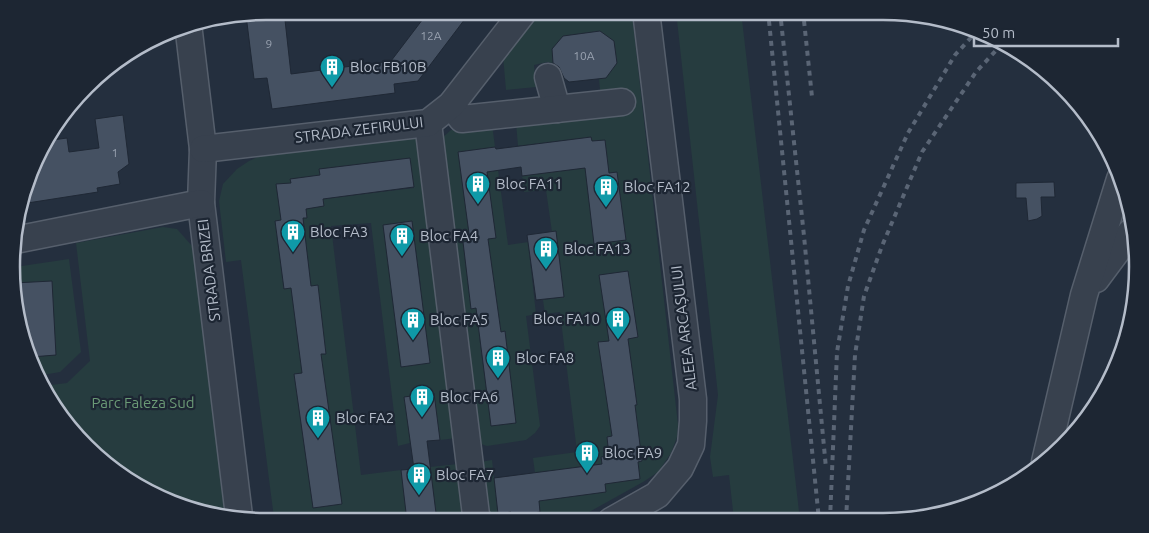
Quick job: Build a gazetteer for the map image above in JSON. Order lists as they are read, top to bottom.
{
  "streets": {
    "street": ["STRADA ZEFIRULUI", "STRADA BRIZEI", "ALEEA ARCAȘULUI"]
  },
  "crossings": [
    ["STRADA ZEFIRULUI", "STRADA BRIZEI"]
  ],
  "parks": ["Parc Faleza Sud"],
  "places": {
    "building": [
      "Bloc FB10B",
      "Bloc FA11",
      "Bloc FA12",
      "Bloc FA3",
      "Bloc FA4",
      "Bloc FA13",
      "Bloc FA10",
      "Bloc FA5",
      "Bloc FA8",
      "Bloc FA6",
      "Bloc FA2",
      "Bloc FA9",
      "Bloc FA7"
    ]
  },
  "house_numbers": [
    "12A",
    "9",
    "10A",
    "1"
  ],
  "scale_bar": "50 m"
}
